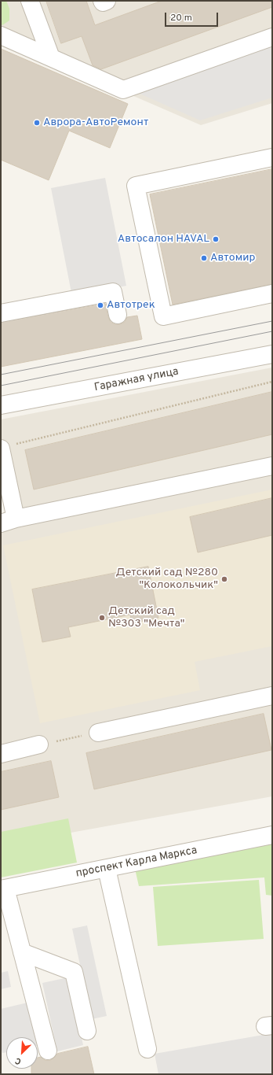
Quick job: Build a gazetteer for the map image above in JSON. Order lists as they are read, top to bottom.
{
  "streets": {
    "street": ["Гаражная улица", "проспект Карла Маркса"]
  },
  "places": [
    "Аврора-АвтоРемонт",
    "Автосалон HAVAL",
    "Автомир",
    "Автотрек",
    "Детский сад №280 \"Колокольчик\"",
    "Детский сад №303 \"Мечта\""
  ],
  "scale_bar": "20 m",
  "north": "bottom left"
}
